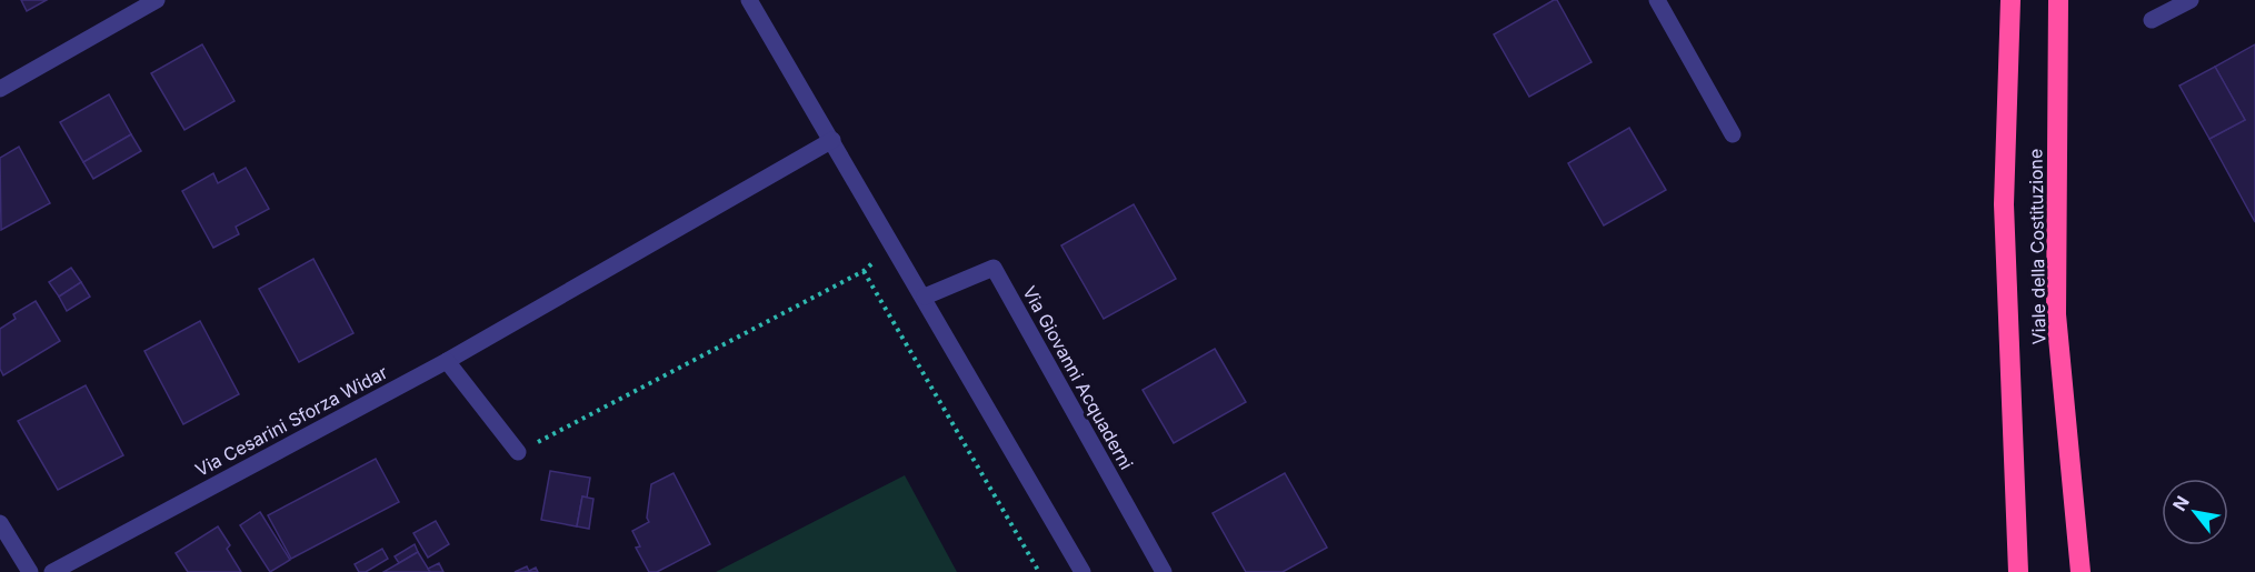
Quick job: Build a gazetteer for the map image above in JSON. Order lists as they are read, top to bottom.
{
  "streets": {
    "highway": ["Viale della Costituzione"],
    "street": ["Via Giovanni Acquaderni", "Via Cesarini Sforza Widar"]
  },
  "north": "top left"
}
